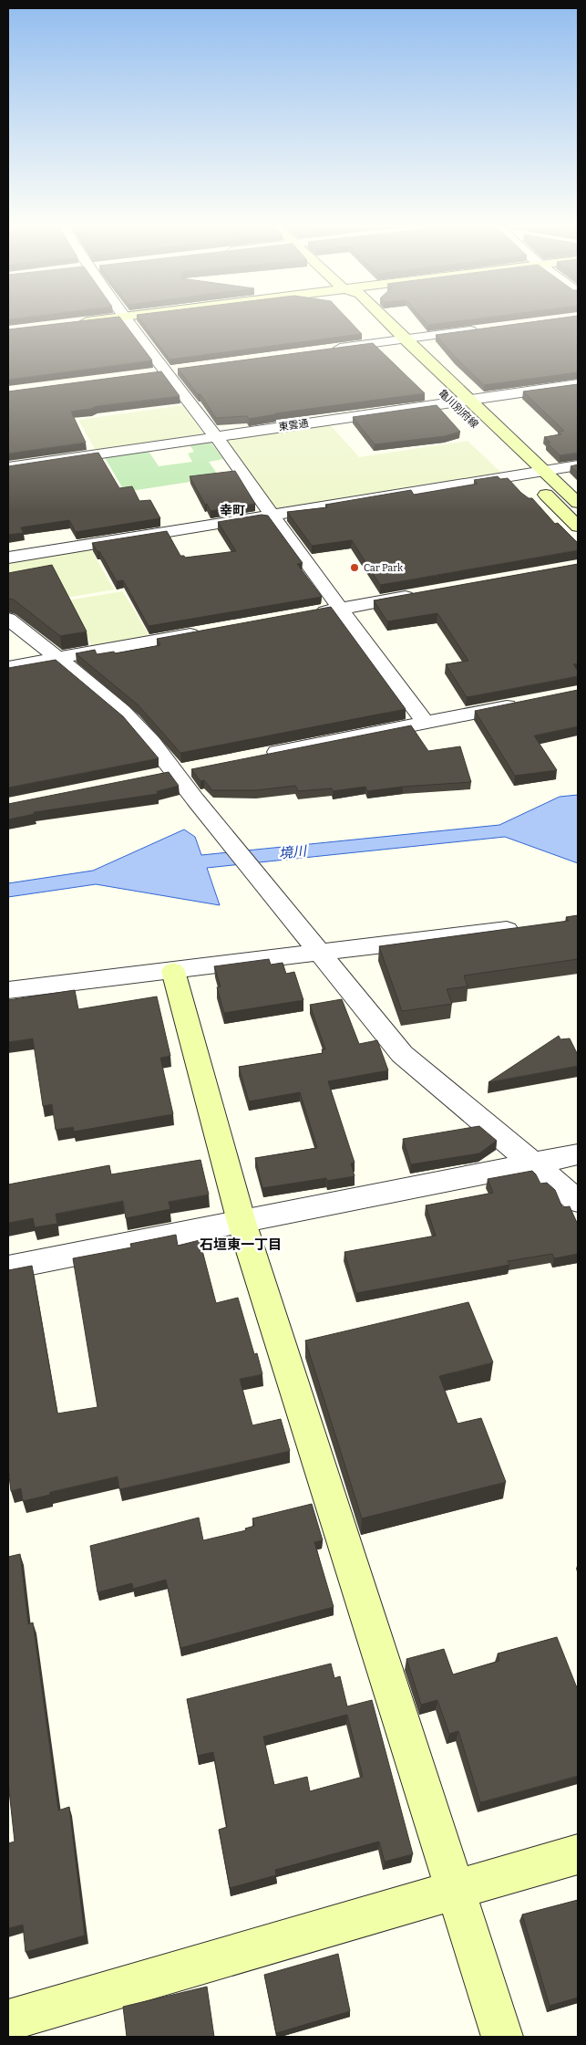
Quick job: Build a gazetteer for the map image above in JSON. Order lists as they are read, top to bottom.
{
  "streets": {
    "street": ["亀川別府線", "東雲通"]
  },
  "crossings": [
    ["亀川別府線", "東雲通"]
  ],
  "districts": ["幸町", "石垣東一丁目"],
  "water": ["境川"],
  "places": ["Car Park"]
}
